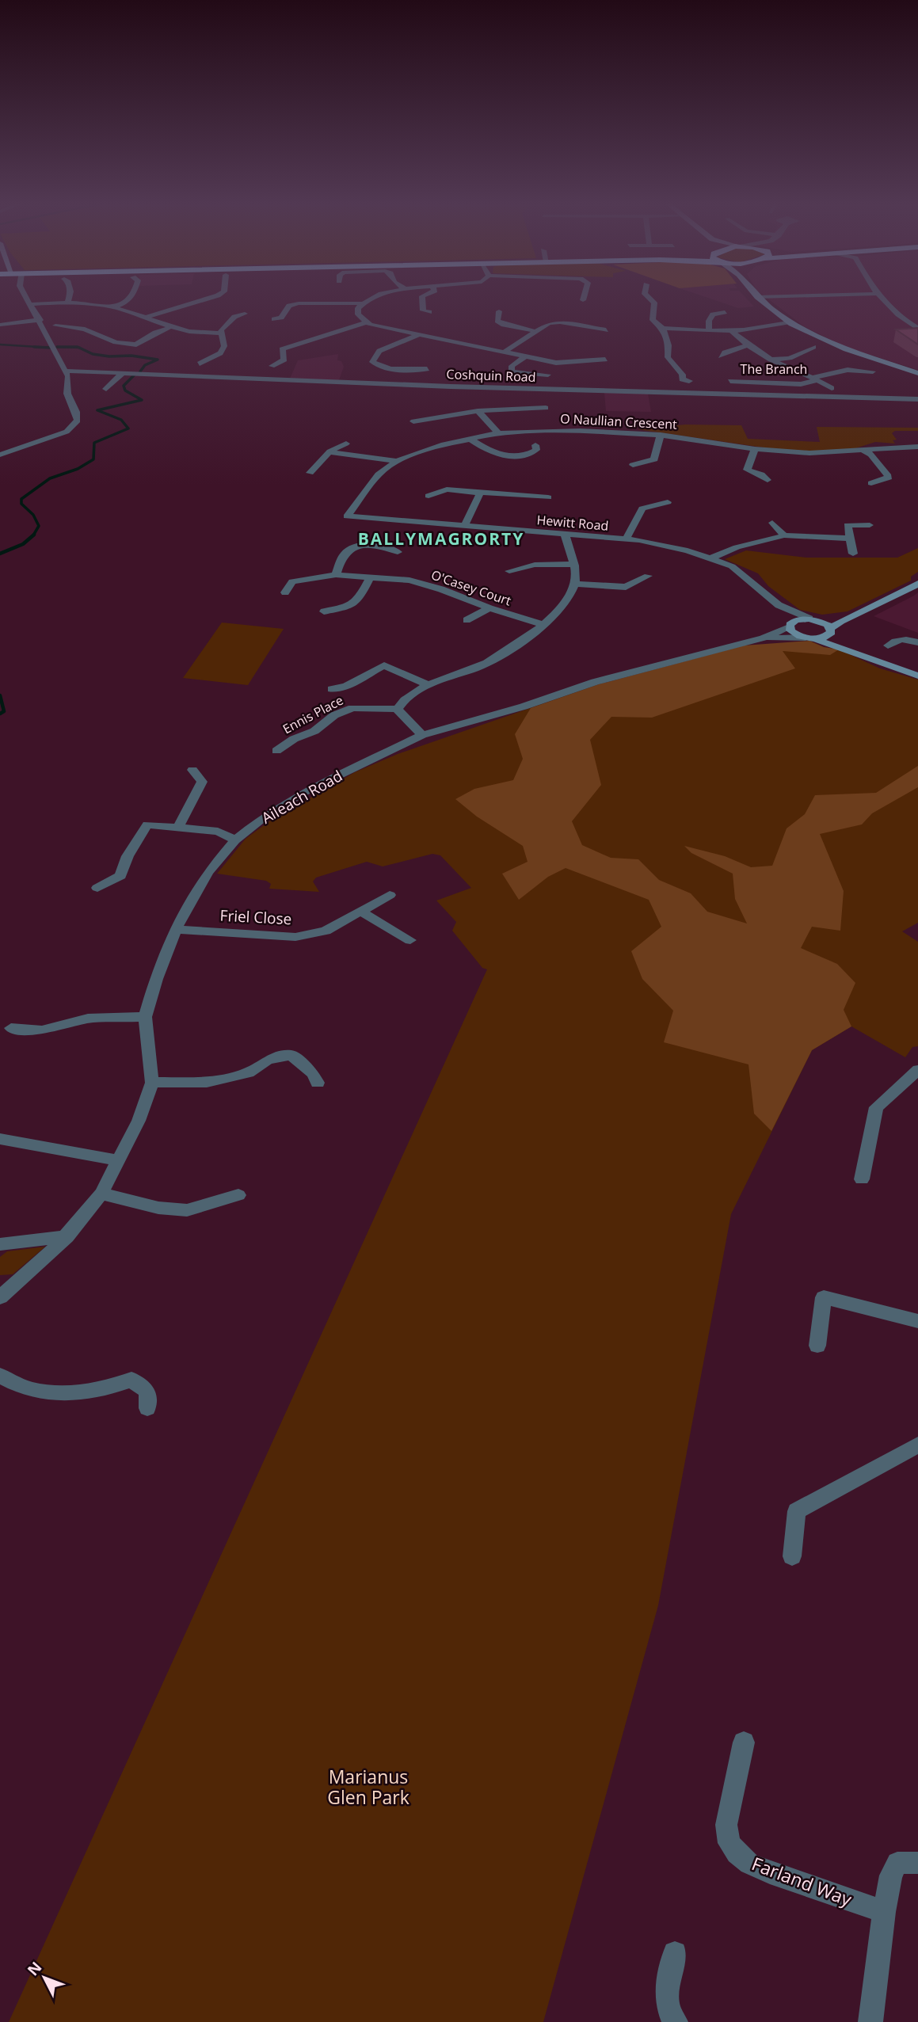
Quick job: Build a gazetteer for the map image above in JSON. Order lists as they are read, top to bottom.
{
  "streets": {
    "street": [
      "The Branch",
      "Coshquin Road",
      "O Naullian Crescent",
      "Hewitt Road",
      "O'Casey Court",
      "Ennis Place",
      "Aileach Road",
      "Friel Close",
      "Farland Way"
    ]
  },
  "crossings": [
    ["O Naullian Crescent", "Hewitt Road"],
    ["Hewitt Road", "Aileach Road"],
    ["Aileach Road", "Friel Close"]
  ],
  "districts": ["BALLYMAGRORTY"],
  "parks": ["Marianus Glen Park"],
  "north": "top left"
}
